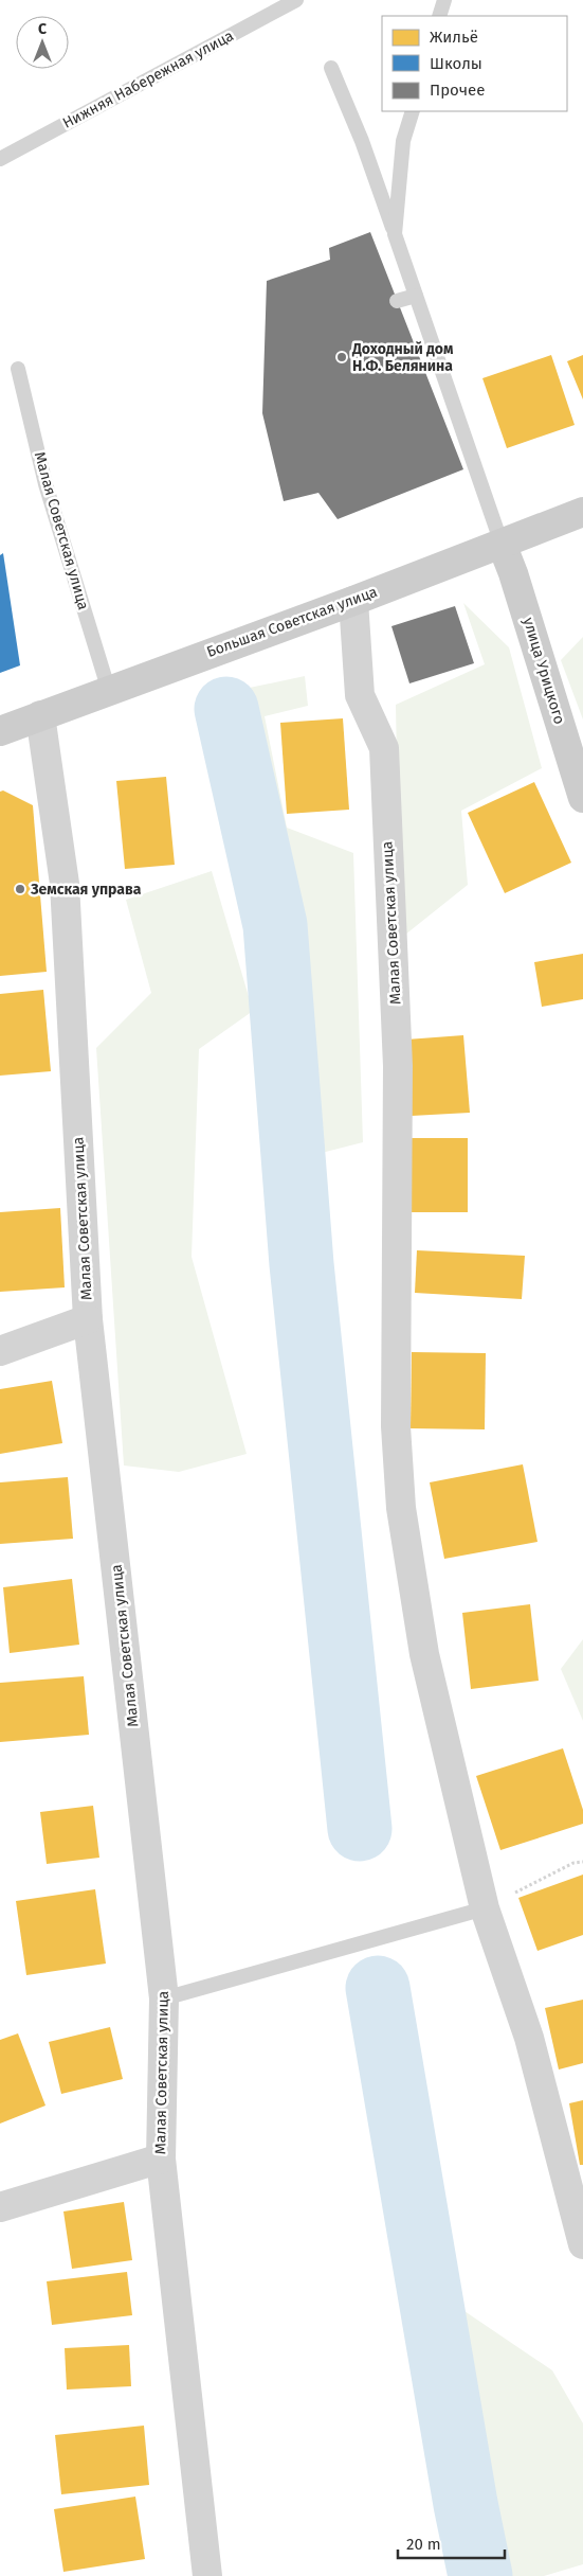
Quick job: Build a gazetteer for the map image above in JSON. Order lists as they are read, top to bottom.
{
  "streets": {
    "main road": ["Большая Советская улица", "улица Урицкого"],
    "street": ["Малая Советская улица"],
    "lane": ["Нижняя Набережная улица"]
  },
  "crossings": [
    ["Малая Советская улица", "Большая Советская улица"],
    ["Большая Советская улица", "улица Урицкого"]
  ],
  "places": ["Доходный дом Н.Ф. Белянина", "Земская управа"],
  "legend": ["Жильё", "Школы", "Прочее"],
  "scale_bar": "20 m",
  "north": "top"
}
